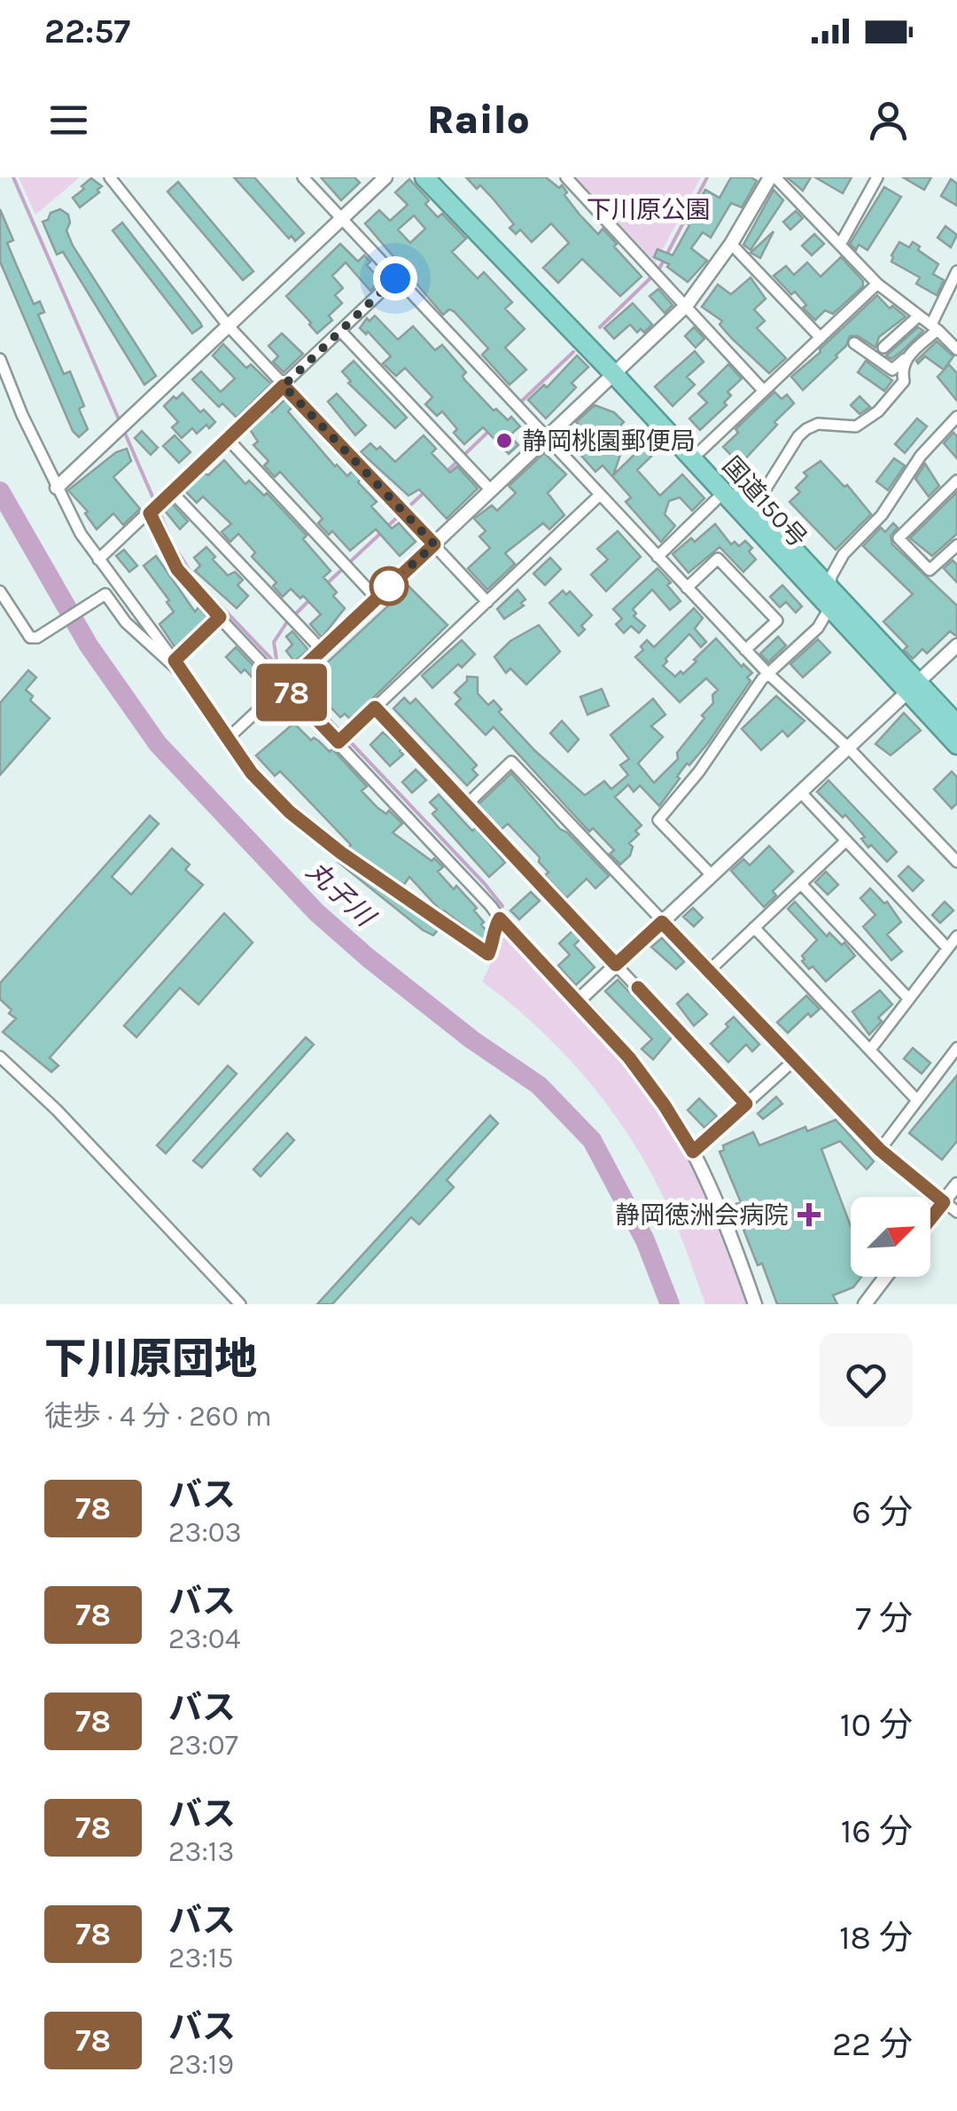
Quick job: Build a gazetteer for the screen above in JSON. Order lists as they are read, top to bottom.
{
  "streets": {
    "highway": ["国道150号"]
  },
  "water": ["丸子川"],
  "parks": ["下川原公園"],
  "places": {
    "other": ["静岡桃園郵便局"],
    "health": ["静岡徳洲会病院"]
  },
  "lines": ["bus line 78"],
  "north": "top right",
  "page": {
    "status": "22:57",
    "header": "Railo",
    "on_map": "78",
    "heading": ["下川原団地", "徒歩 · 4 分 · 260 m"],
    "list": [
      {
        "mark": "78",
        "name": "バス",
        "note": "23:03",
        "value": "6 分"
      },
      {
        "mark": "78",
        "name": "バス",
        "note": "23:04",
        "value": "7 分"
      },
      {
        "mark": "78",
        "name": "バス",
        "note": "23:07",
        "value": "10 分"
      },
      {
        "mark": "78",
        "name": "バス",
        "note": "23:13",
        "value": "16 分"
      },
      {
        "mark": "78",
        "name": "バス",
        "note": "23:15",
        "value": "18 分"
      },
      {
        "mark": "78",
        "name": "バス",
        "note": "23:19",
        "value": "22 分"
      }
    ]
  }
}
